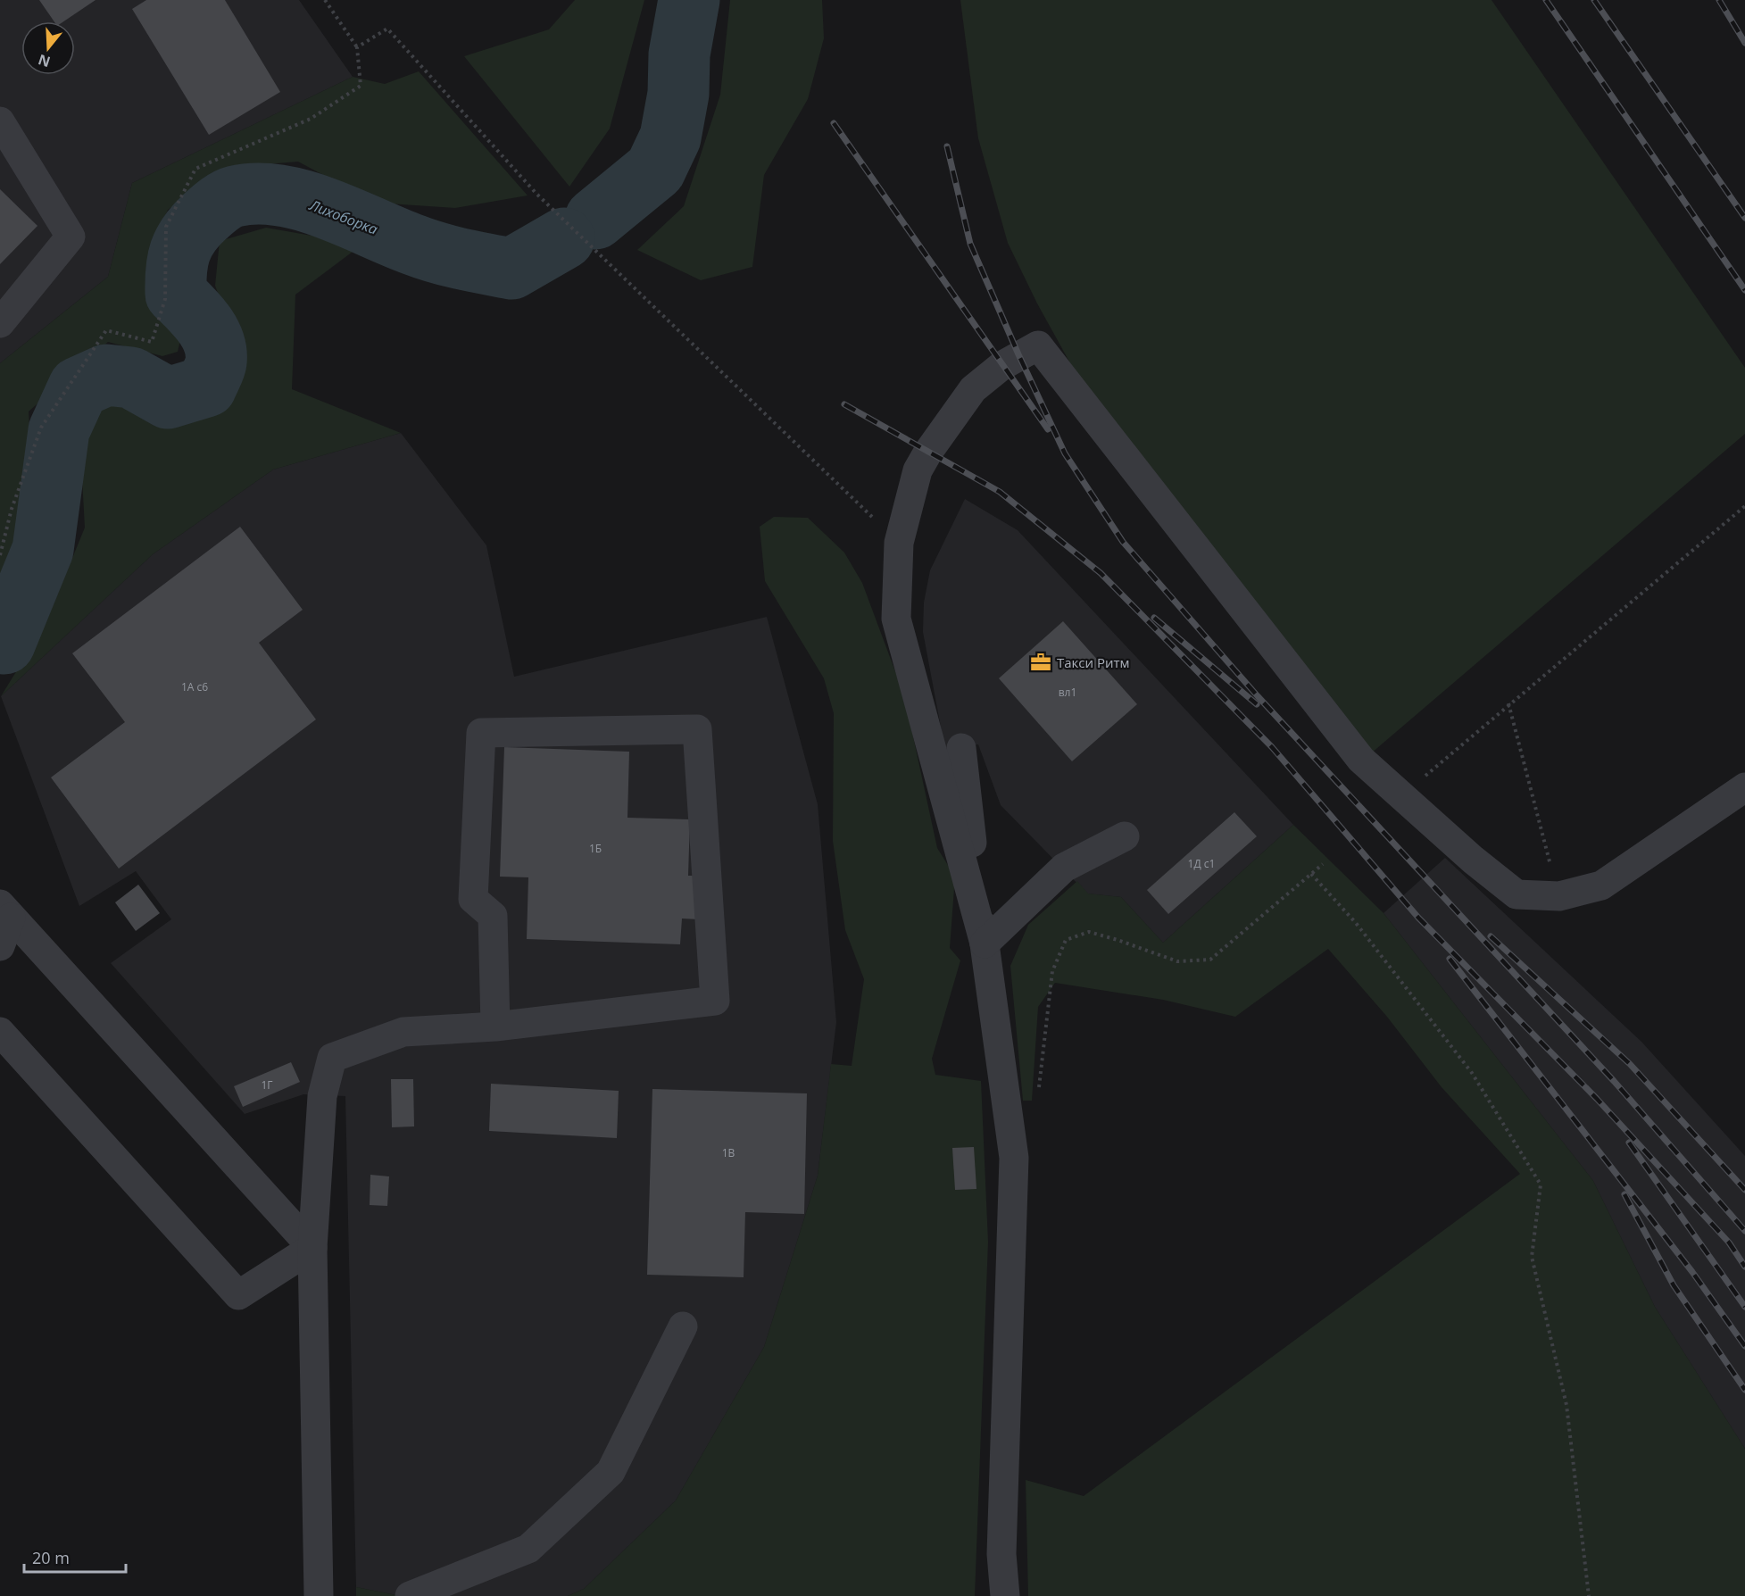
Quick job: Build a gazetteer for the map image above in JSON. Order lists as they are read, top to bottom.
{
  "water": ["Лихоборка"],
  "places": {
    "office": ["Такси Ритм"]
  },
  "house_numbers": [
    "1А с6",
    "вл1",
    "1Б",
    "1Д с1",
    "1Г",
    "1В"
  ],
  "scale_bar": "20 m",
  "north": "bottom"
}
